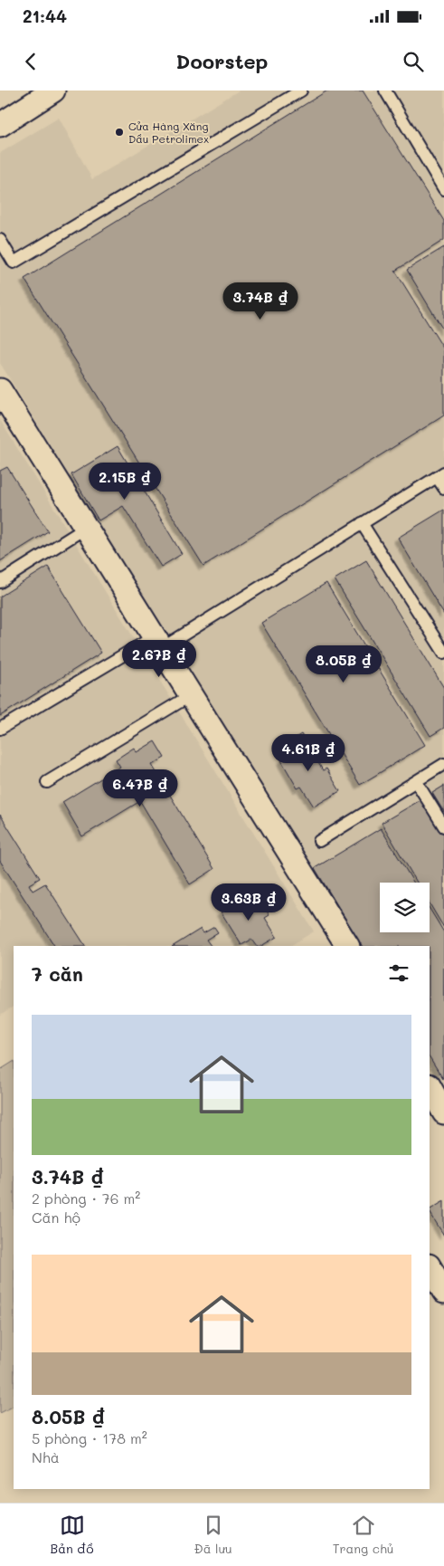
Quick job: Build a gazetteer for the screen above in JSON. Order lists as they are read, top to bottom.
{
  "places": ["Cửa Hàng Xăng Dầu Petrolimex"],
  "page": {
    "status": "21:44",
    "header": "Doorstep",
    "price": [
      "3.74B ₫",
      "2.15B ₫",
      "2.67B ₫",
      "8.05B ₫",
      "4.61B ₫",
      "6.47B ₫",
      "3.63B ₫"
    ],
    "heading": "7 căn",
    "list": [
      {
        "name": "3.74B ₫",
        "note": "2 phòng · 76 m² · Căn hộ"
      },
      {
        "name": "8.05B ₫",
        "note": "5 phòng · 178 m² · Nhà"
      }
    ],
    "tabs": ["Bản đồ", "Đã lưu", "Trang chủ"]
  }
}
